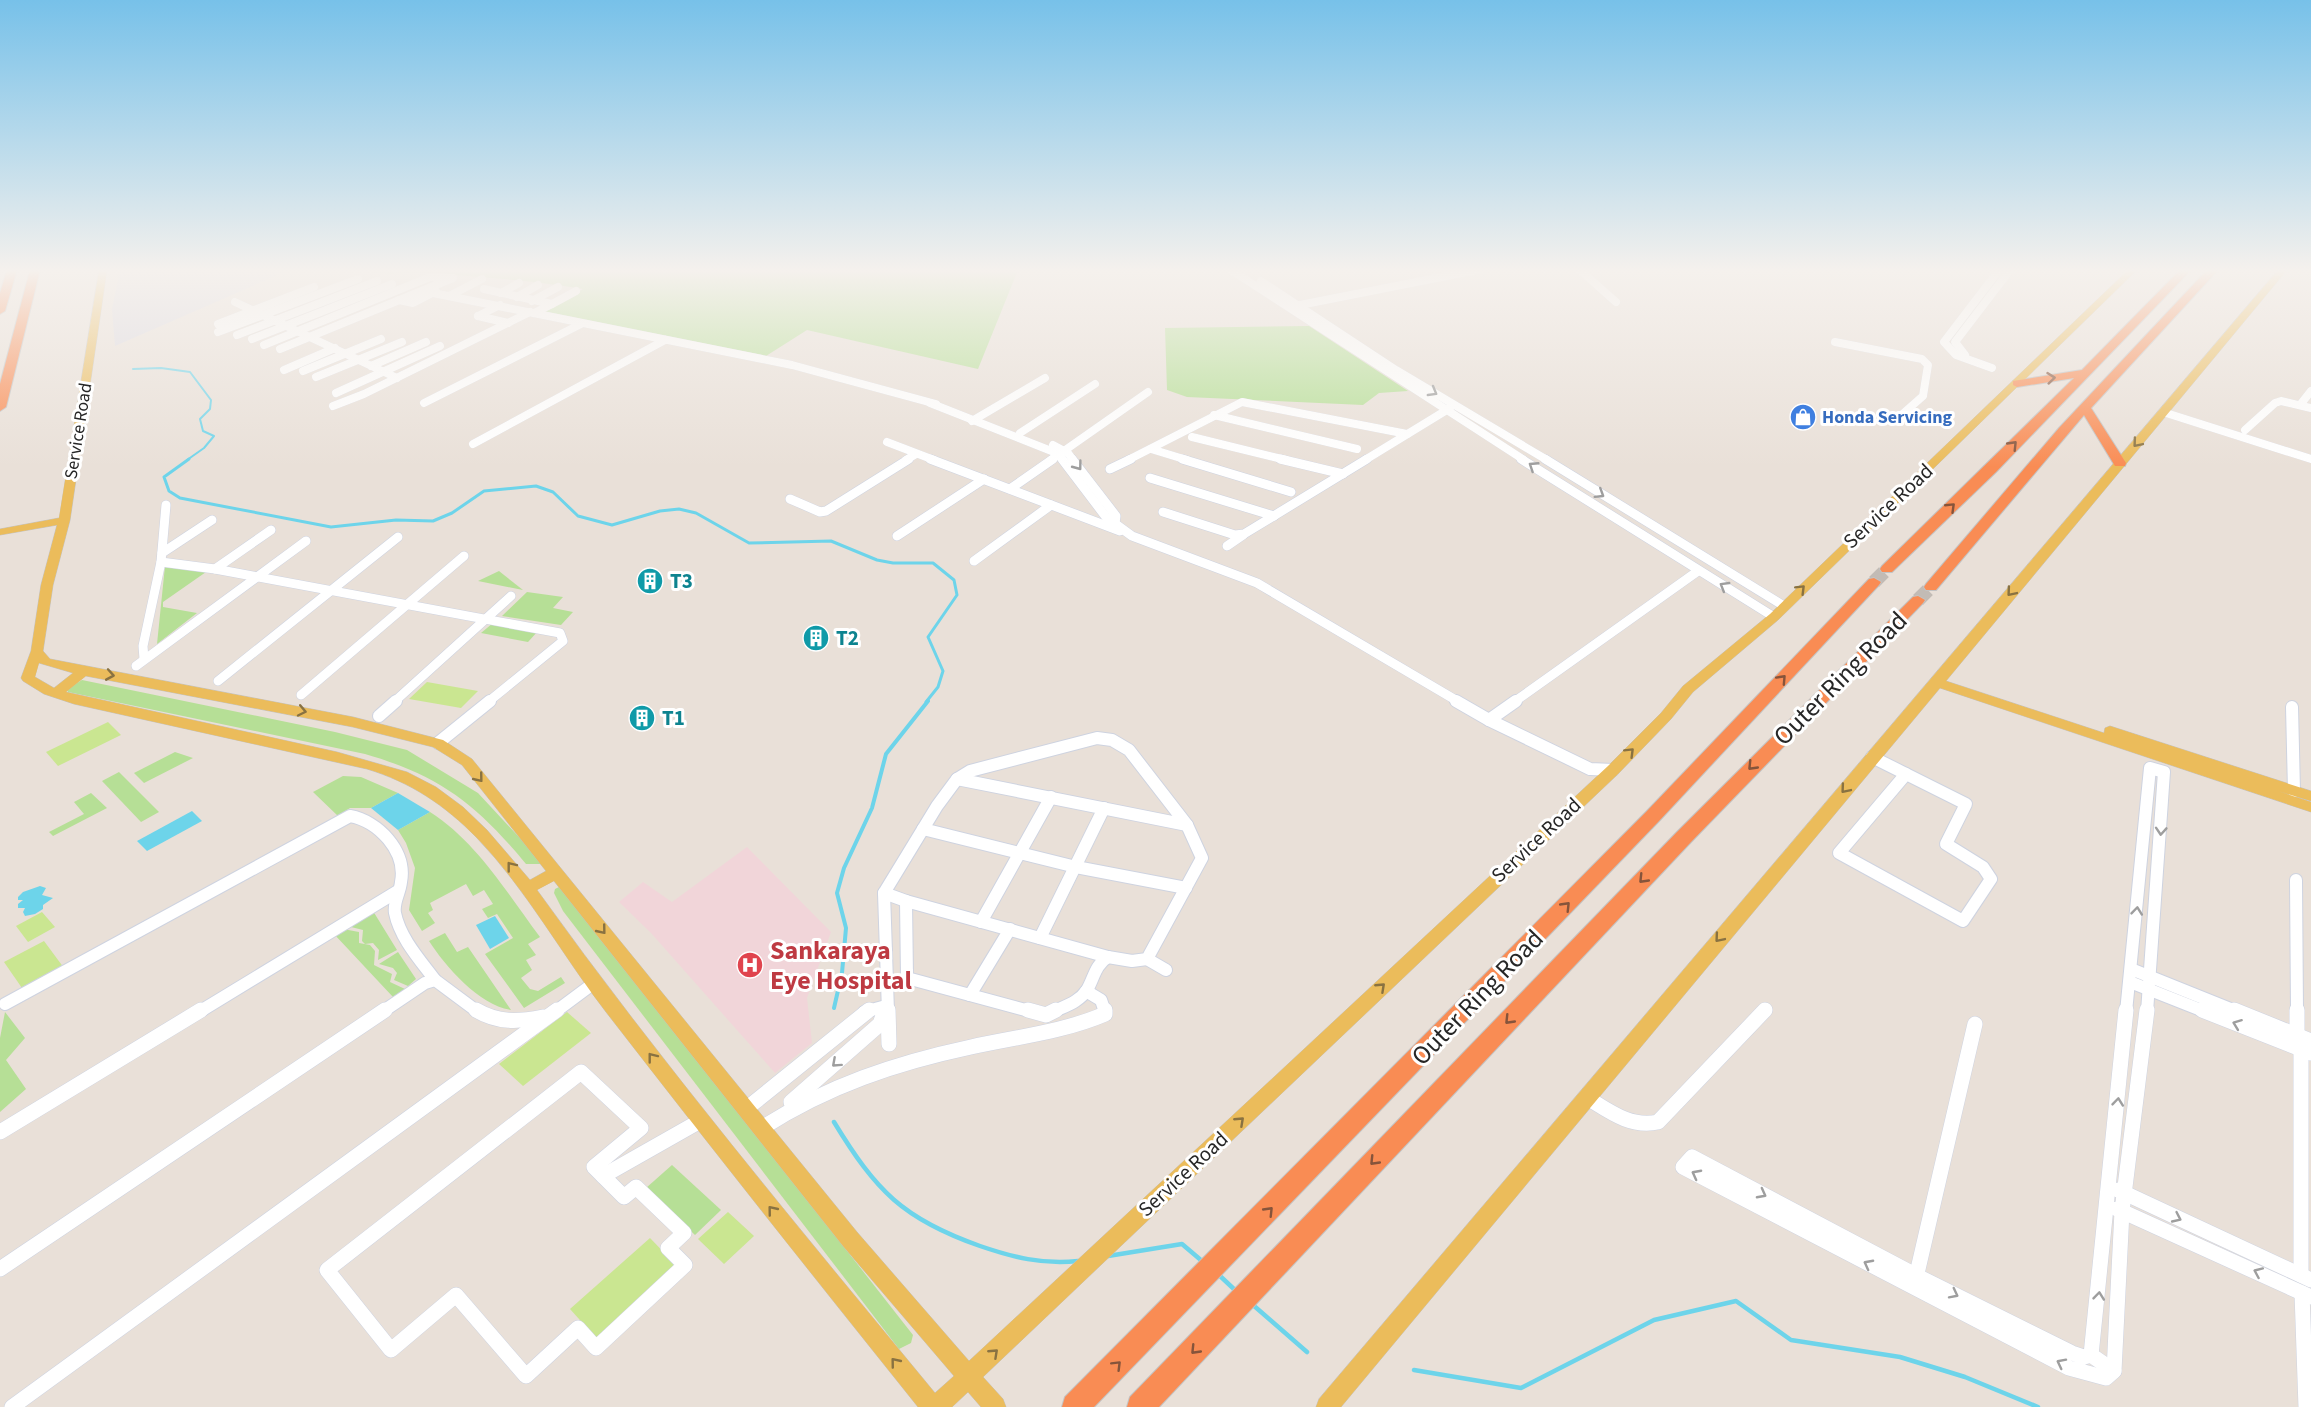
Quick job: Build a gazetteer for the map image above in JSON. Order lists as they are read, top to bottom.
{
  "streets": {
    "highway": ["Outer Ring Road"],
    "main road": ["Service Road"]
  },
  "one_way": ["Service Road"],
  "places": {
    "shop": ["Honda Servicing"],
    "building": ["T3", "T2", "T1"],
    "hospital": ["Sankaraya Eye Hospital"]
  }
}
